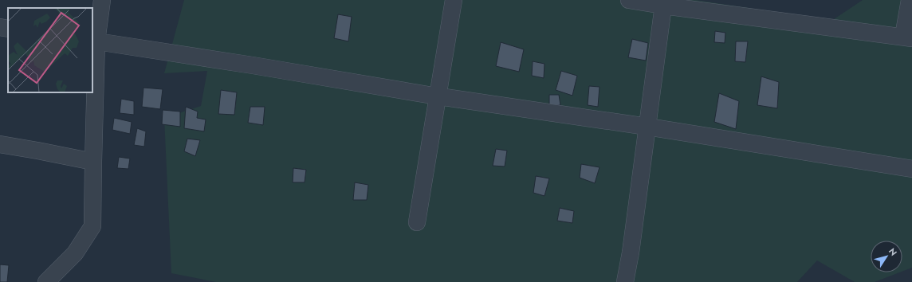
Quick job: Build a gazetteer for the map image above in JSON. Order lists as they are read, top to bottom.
{
  "north": "top right"
}
